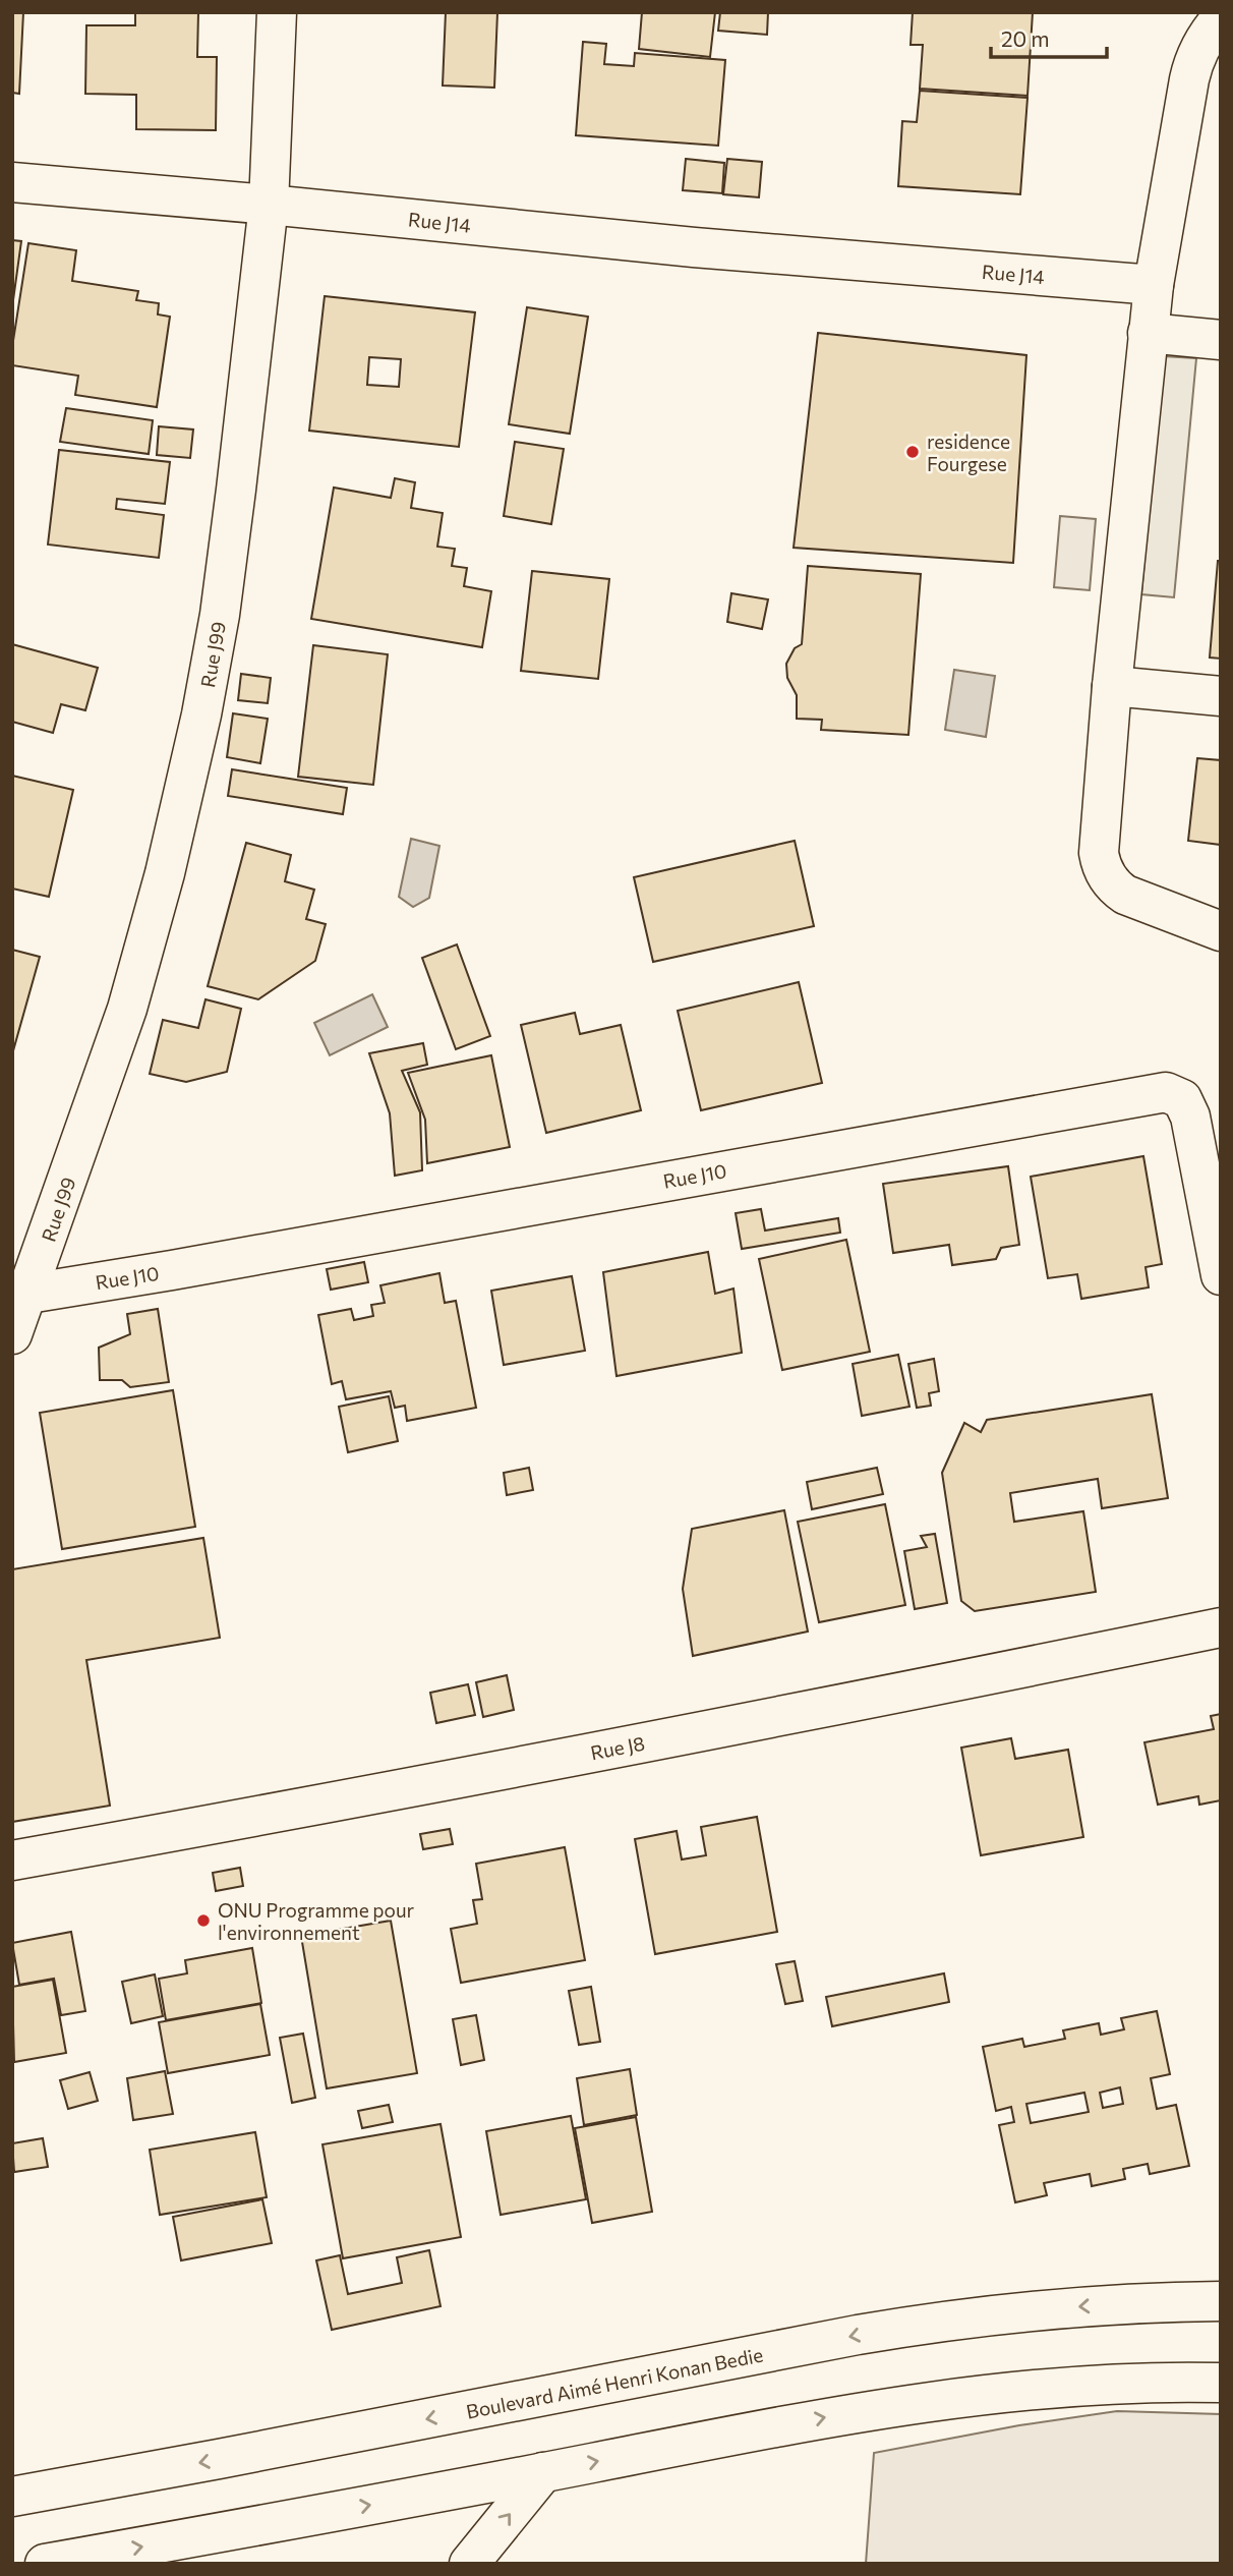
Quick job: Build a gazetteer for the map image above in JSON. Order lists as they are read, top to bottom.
{
  "streets": {
    "main road": [
      "Rue J14",
      "Rue J99",
      "Rue J10",
      "Rue J8",
      "Boulevard Aimé Henri Konan Bedie"
    ]
  },
  "crossings": [
    ["Rue J14", "Rue J99"],
    ["Rue J99", "Rue J10"]
  ],
  "places": ["residence Fourgese", "ONU Programme pour l'environnement"],
  "scale_bar": "20 m"
}
